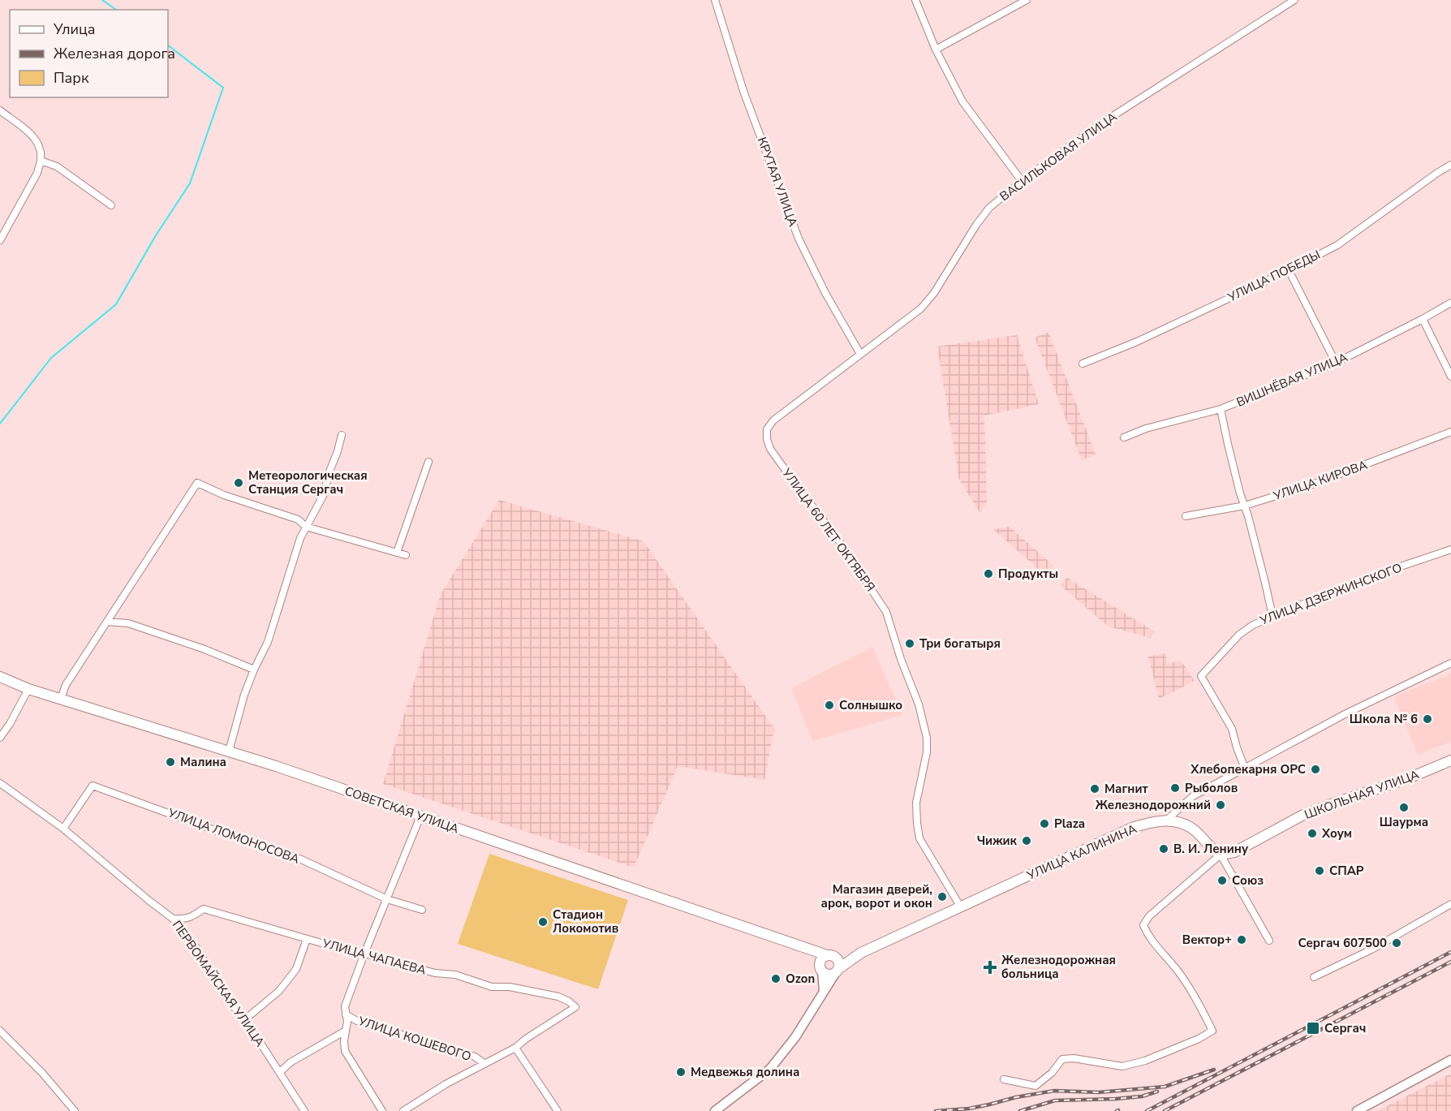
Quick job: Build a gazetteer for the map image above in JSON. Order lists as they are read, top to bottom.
{
  "streets": {
    "main road": ["ШКОЛЬНАЯ УЛИЦА", "СОВЕТСКАЯ УЛИЦА", "УЛИЦА КАЛИНИНА"],
    "street": [
      "ВАСИЛЬКОВАЯ УЛИЦА",
      "КРУТАЯ УЛИЦА",
      "УЛИЦА ПОБЕДЫ",
      "ВИШНЁВАЯ УЛИЦА",
      "УЛИЦА КИРОВА",
      "УЛИЦА 60 ЛЕТ ОКТЯБРЯ",
      "УЛИЦА ДЗЕРЖИНСКОГО",
      "УЛИЦА ЛОМОНОСОВА",
      "УЛИЦА ЧАПАЕВА",
      "ПЕРВОМАЙСКАЯ УЛИЦА",
      "УЛИЦА КОШЕВОГО"
    ]
  },
  "crossings": [
    ["ВАСИЛЬКОВАЯ УЛИЦА", "КРУТАЯ УЛИЦА"],
    ["ВАСИЛЬКОВАЯ УЛИЦА", "УЛИЦА 60 ЛЕТ ОКТЯБРЯ"],
    ["КРУТАЯ УЛИЦА", "УЛИЦА 60 ЛЕТ ОКТЯБРЯ"],
    ["УЛИЦА 60 ЛЕТ ОКТЯБРЯ", "УЛИЦА КАЛИНИНА"],
    ["УЛИЦА ЛОМОНОСОВА", "ПЕРВОМАЙСКАЯ УЛИЦА"],
    ["УЛИЦА ЧАПАЕВА", "ПЕРВОМАЙСКАЯ УЛИЦА"]
  ],
  "places": {
    "other": [
      "Метеорологическая Станция Сергач",
      "Продукты",
      "Три богатыря",
      "Солнышко",
      "Школа № 6",
      "Малина",
      "Хлебопекарня ОРС",
      "Рыболов",
      "Магнит",
      "Железнодорожний",
      "Шаурма",
      "Plaza",
      "Хоум",
      "Чижик",
      "В. И. Ленину",
      "СПАР",
      "Союз",
      "Магазин дверей, арок, ворот и окон",
      "Стадион Локомотив",
      "Вектор+",
      "Сергач 607500",
      "Ozon",
      "Медвежья долина"
    ],
    "health": ["Железнодорожная больница"],
    "transit": ["Сергач"]
  },
  "legend": ["Улица", "Железная дорога", "Парк"]
}
